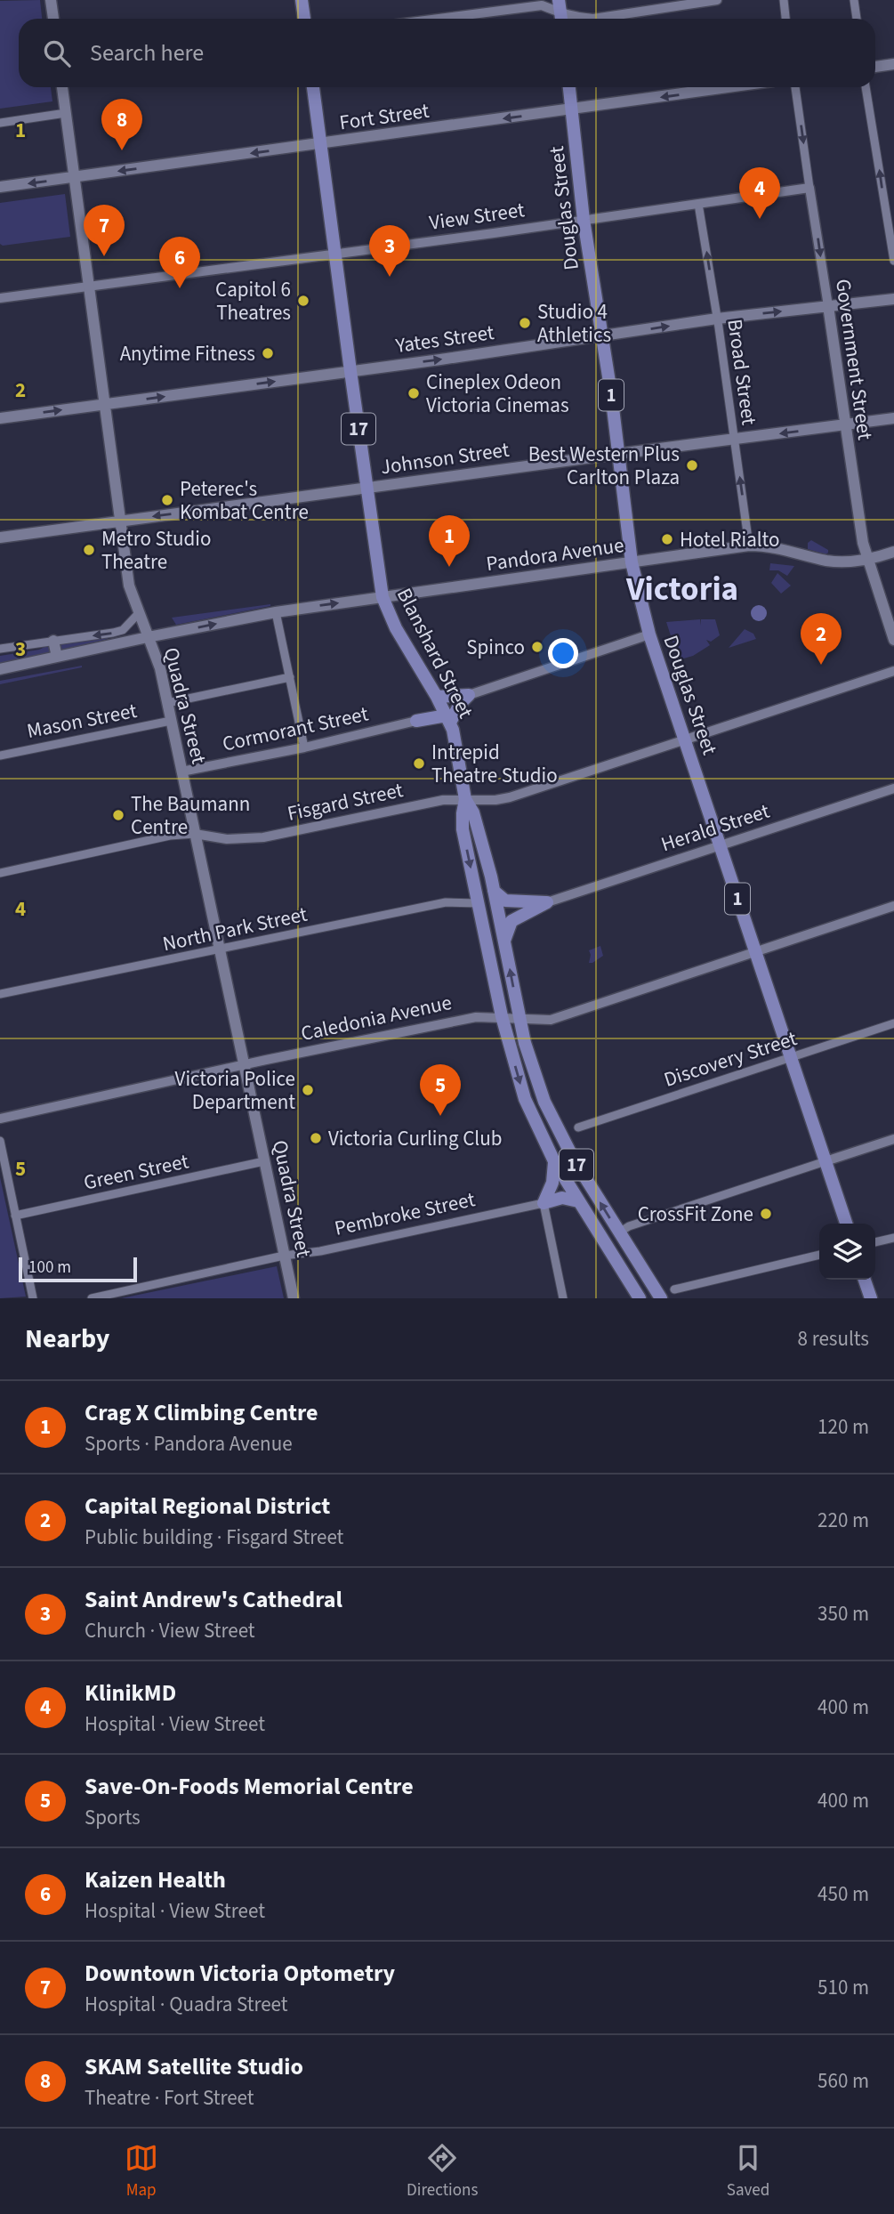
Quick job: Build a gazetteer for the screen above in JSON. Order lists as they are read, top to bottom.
{
  "streets": {
    "main road": [
      "Fort Street",
      "Douglas Street",
      "Yates Street",
      "Government Street",
      "1",
      "17",
      "Johnson Street",
      "Pandora Avenue",
      "Blanshard Street",
      "Quadra Street"
    ],
    "street": [
      "View Street",
      "Broad Street",
      "Mason Street",
      "Cormorant Street",
      "Fisgard Street",
      "Herald Street",
      "North Park Street",
      "Caledonia Avenue",
      "Discovery Street",
      "Green Street",
      "Pembroke Street"
    ]
  },
  "crossings": [
    ["Fort Street", "Douglas Street"],
    ["Fort Street", "Blanshard Street"],
    ["Fort Street", "Quadra Street"],
    ["Douglas Street", "View Street"],
    ["Douglas Street", "Yates Street"],
    ["Douglas Street", "Johnson Street"],
    ["Douglas Street", "Pandora Avenue"],
    ["Douglas Street", "Fisgard Street"],
    ["Douglas Street", "Herald Street"],
    ["Douglas Street", "Caledonia Avenue"],
    ["Douglas Street", "Discovery Street"],
    ["View Street", "Government Street"],
    ["View Street", "Broad Street"],
    ["View Street", "Blanshard Street"],
    ["View Street", "Quadra Street"],
    ["Yates Street", "Government Street"],
    ["Yates Street", "Broad Street"],
    ["Yates Street", "Blanshard Street"],
    ["Yates Street", "Quadra Street"],
    ["Government Street", "Johnson Street"],
    ["Government Street", "Pandora Avenue"],
    ["Broad Street", "Johnson Street"],
    ["Broad Street", "Pandora Avenue"],
    ["Johnson Street", "Blanshard Street"],
    ["Johnson Street", "Quadra Street"],
    ["Pandora Avenue", "Blanshard Street"],
    ["Pandora Avenue", "Quadra Street"],
    ["Blanshard Street", "Fisgard Street"],
    ["Blanshard Street", "North Park Street"],
    ["Blanshard Street", "Caledonia Avenue"],
    ["Quadra Street", "Mason Street"],
    ["Quadra Street", "Cormorant Street"],
    ["Quadra Street", "Fisgard Street"],
    ["Quadra Street", "North Park Street"],
    ["Quadra Street", "Caledonia Avenue"],
    ["Quadra Street", "Green Street"],
    ["Quadra Street", "Pembroke Street"]
  ],
  "one_way": [
    "Fort Street",
    "Yates Street",
    "Broad Street",
    "Johnson Street"
  ],
  "districts": ["Victoria"],
  "places": [
    "Capitol 6 Theatres",
    "Studio 4 Athletics",
    "Anytime Fitness",
    "Cineplex Odeon Victoria Cinemas",
    "Best Western Plus Carlton Plaza",
    "Peterec's Kombat Centre",
    "Hotel Rialto",
    "Metro Studio Theatre",
    "Spinco",
    "Intrepid Theatre Studio",
    "The Baumann Centre",
    "Victoria Police Department",
    "Victoria Curling Club",
    "CrossFit Zone"
  ],
  "scale_bar": "100 m",
  "page": {
    "search": "Search here",
    "pins": [
      "8",
      "4",
      "7",
      "3",
      "6",
      "1",
      "2",
      "5"
    ],
    "scale": "100 m",
    "heading": ["Nearby", "8 results"],
    "list": [
      {
        "mark": "1",
        "name": "Crag X Climbing Centre",
        "note": "Sports · Pandora Avenue",
        "value": "120 m"
      },
      {
        "mark": "2",
        "name": "Capital Regional District",
        "note": "Public building · Fisgard Street",
        "value": "220 m"
      },
      {
        "mark": "3",
        "name": "Saint Andrew's Cathedral",
        "note": "Church · View Street",
        "value": "350 m"
      },
      {
        "mark": "4",
        "name": "KlinikMD",
        "note": "Hospital · View Street",
        "value": "400 m"
      },
      {
        "mark": "5",
        "name": "Save-On-Foods Memorial Centre",
        "note": "Sports",
        "value": "400 m"
      },
      {
        "mark": "6",
        "name": "Kaizen Health",
        "note": "Hospital · View Street",
        "value": "450 m"
      },
      {
        "mark": "7",
        "name": "Downtown Victoria Optometry",
        "note": "Hospital · Quadra Street",
        "value": "510 m"
      },
      {
        "mark": "8",
        "name": "SKAM Satellite Studio",
        "note": "Theatre · Fort Street",
        "value": "560 m"
      }
    ],
    "nav": ["Map", "Directions", "Saved"]
  },
  "grid": {
    "rows": [
      "1",
      "2",
      "3",
      "4",
      "5"
    ]
  }
}
